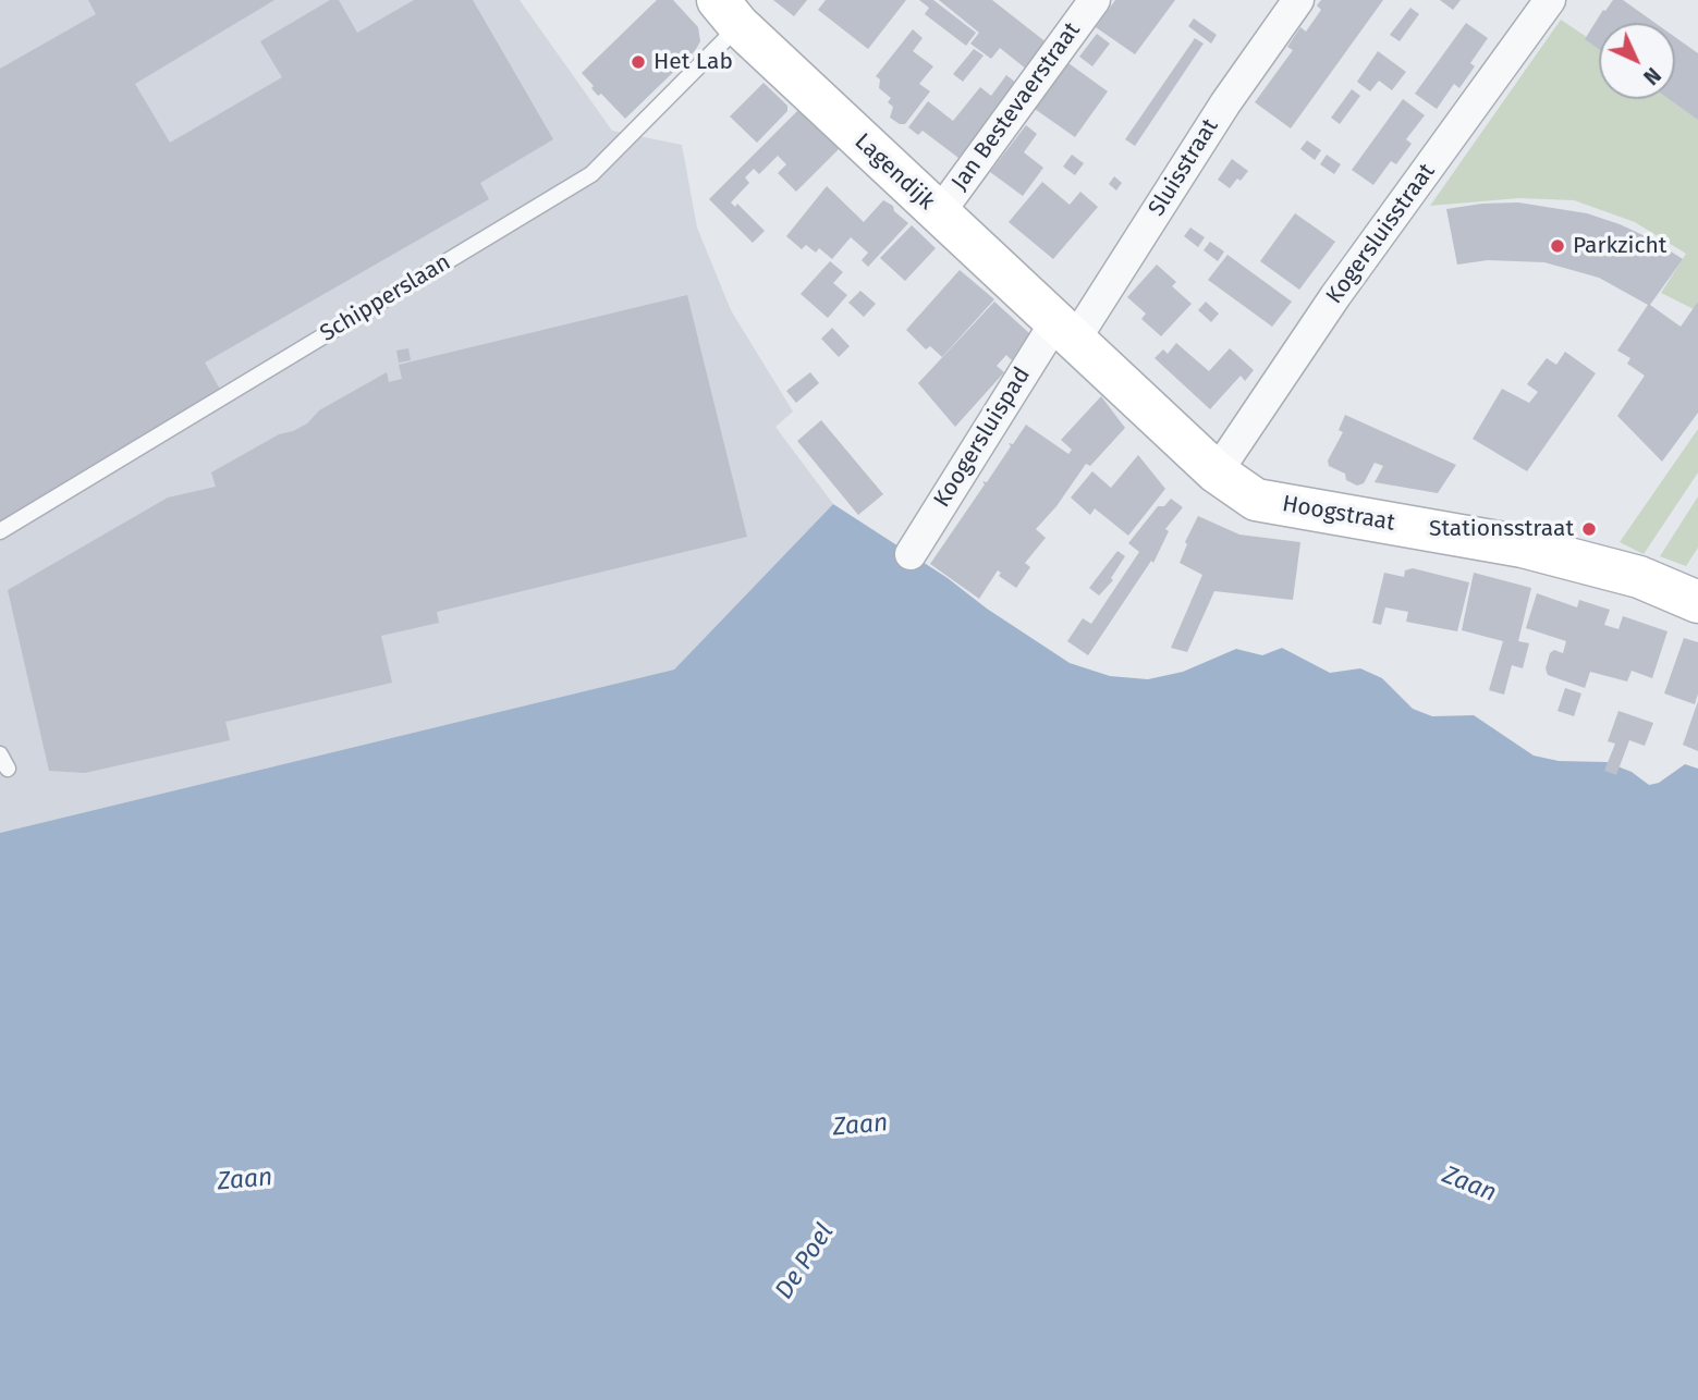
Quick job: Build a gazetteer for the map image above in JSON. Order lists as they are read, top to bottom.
{
  "streets": {
    "street": [
      "Jan Bestevaerstraat",
      "Sluisstraat",
      "Lagendijk",
      "Kogersluisstraat",
      "Koogersluispad",
      "Hoogstraat"
    ],
    "lane": ["Schipperslaan"]
  },
  "crossings": [
    ["Jan Bestevaerstraat", "Lagendijk"],
    ["Sluisstraat", "Lagendijk"],
    ["Sluisstraat", "Koogersluispad"],
    ["Sluisstraat", "Hoogstraat"],
    ["Lagendijk", "Schipperslaan"],
    ["Lagendijk", "Koogersluispad"],
    ["Lagendijk", "Hoogstraat"],
    ["Kogersluisstraat", "Hoogstraat"],
    ["Koogersluispad", "Hoogstraat"]
  ],
  "water": ["Zaan", "De Poel"],
  "places": ["Het Lab", "Parkzicht", "Stationsstraat"],
  "north": "bottom right"
}
